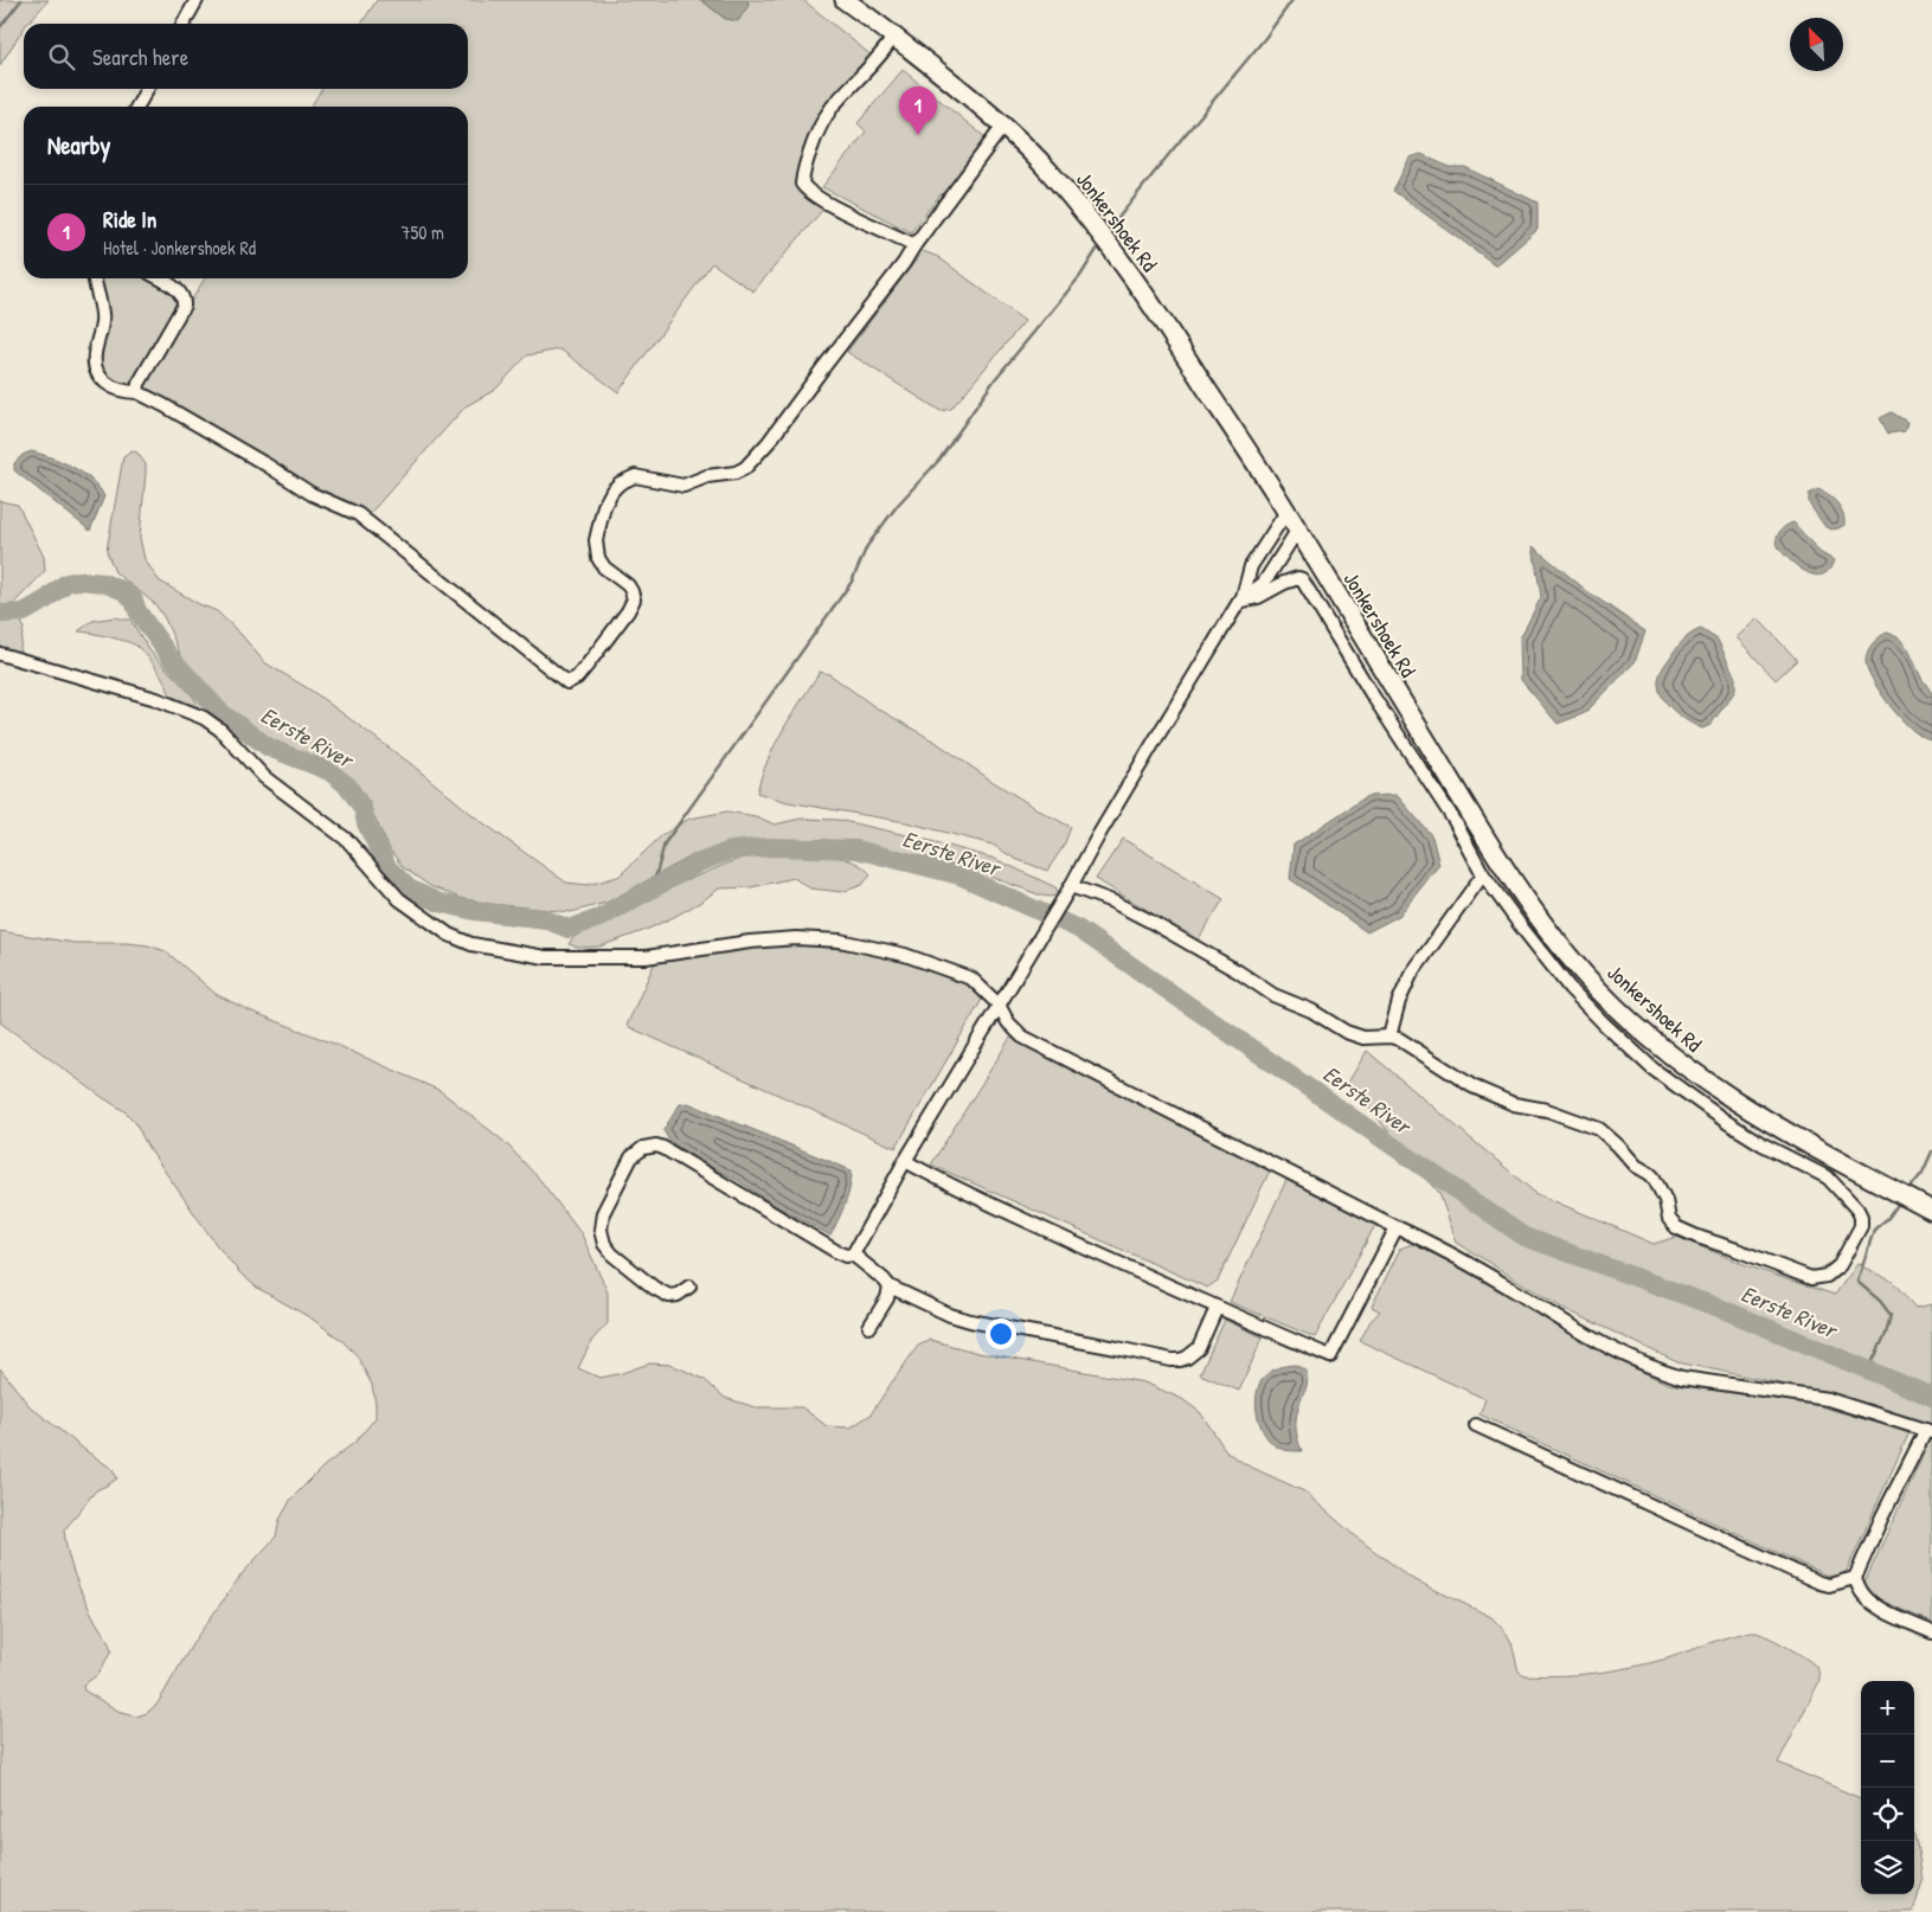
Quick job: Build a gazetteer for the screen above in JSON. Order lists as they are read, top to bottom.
{
  "streets": {
    "street": ["Jonkershoek Rd"]
  },
  "water": ["Eerste River"],
  "north": "top left",
  "page": {
    "search": "Search here",
    "pins": "1",
    "heading": "Nearby",
    "list": [
      {
        "mark": "1",
        "name": "Ride In",
        "note": "Hotel · Jonkershoek Rd",
        "value": "750 m"
      }
    ],
    "map_buttons": ["+", "−"]
  }
}
